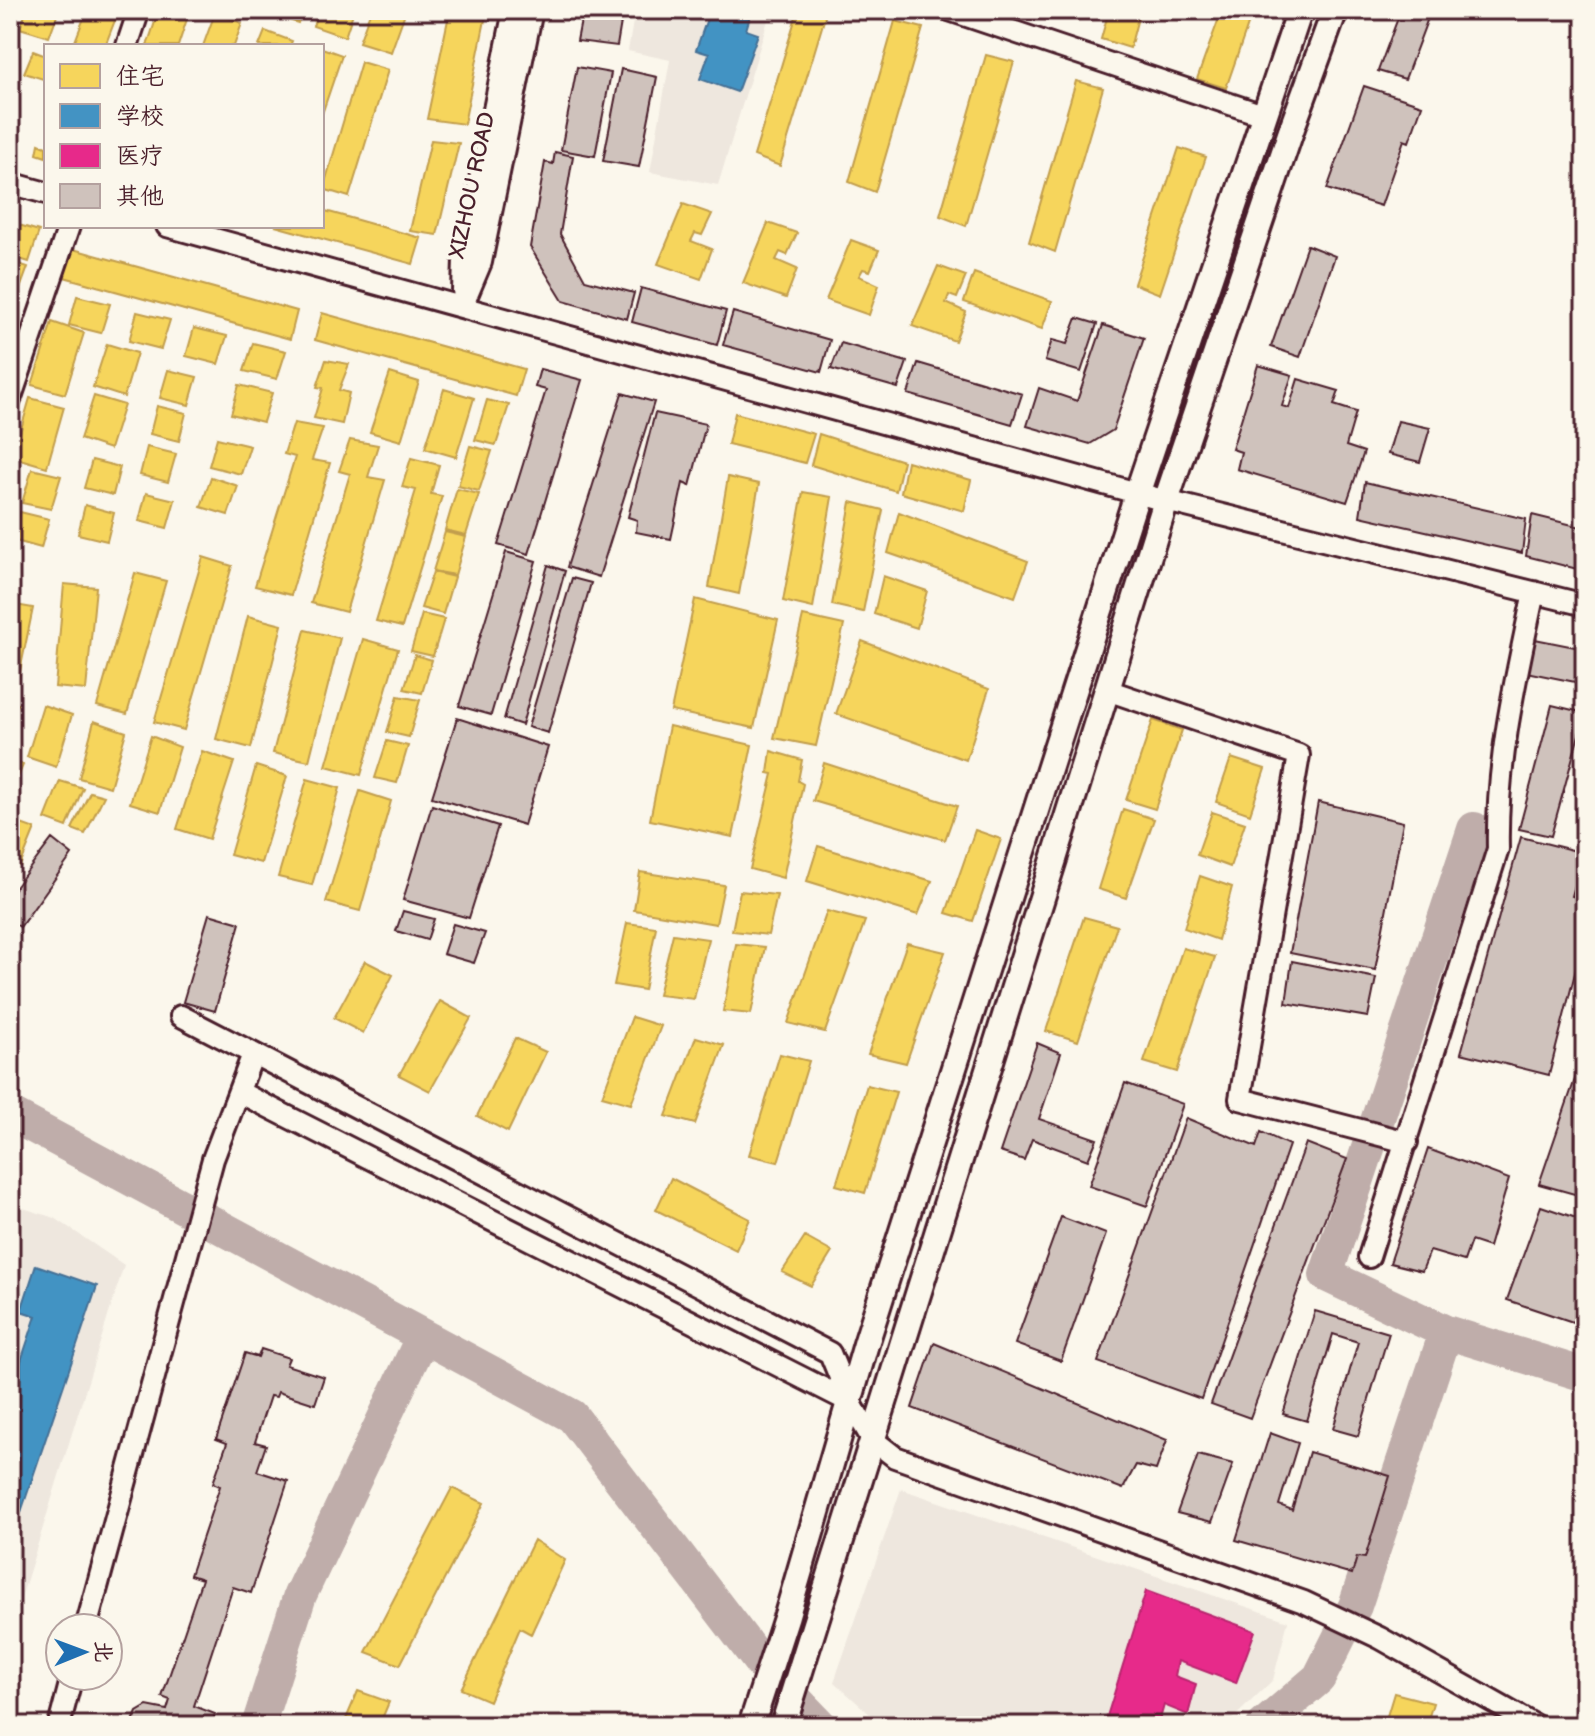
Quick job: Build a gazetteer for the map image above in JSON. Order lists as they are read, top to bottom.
{
  "streets": {
    "street": ["XIZHOU ROAD"]
  },
  "legend": [
    "住宅",
    "学校",
    "医疗",
    "其他"
  ],
  "north": "right"
}
